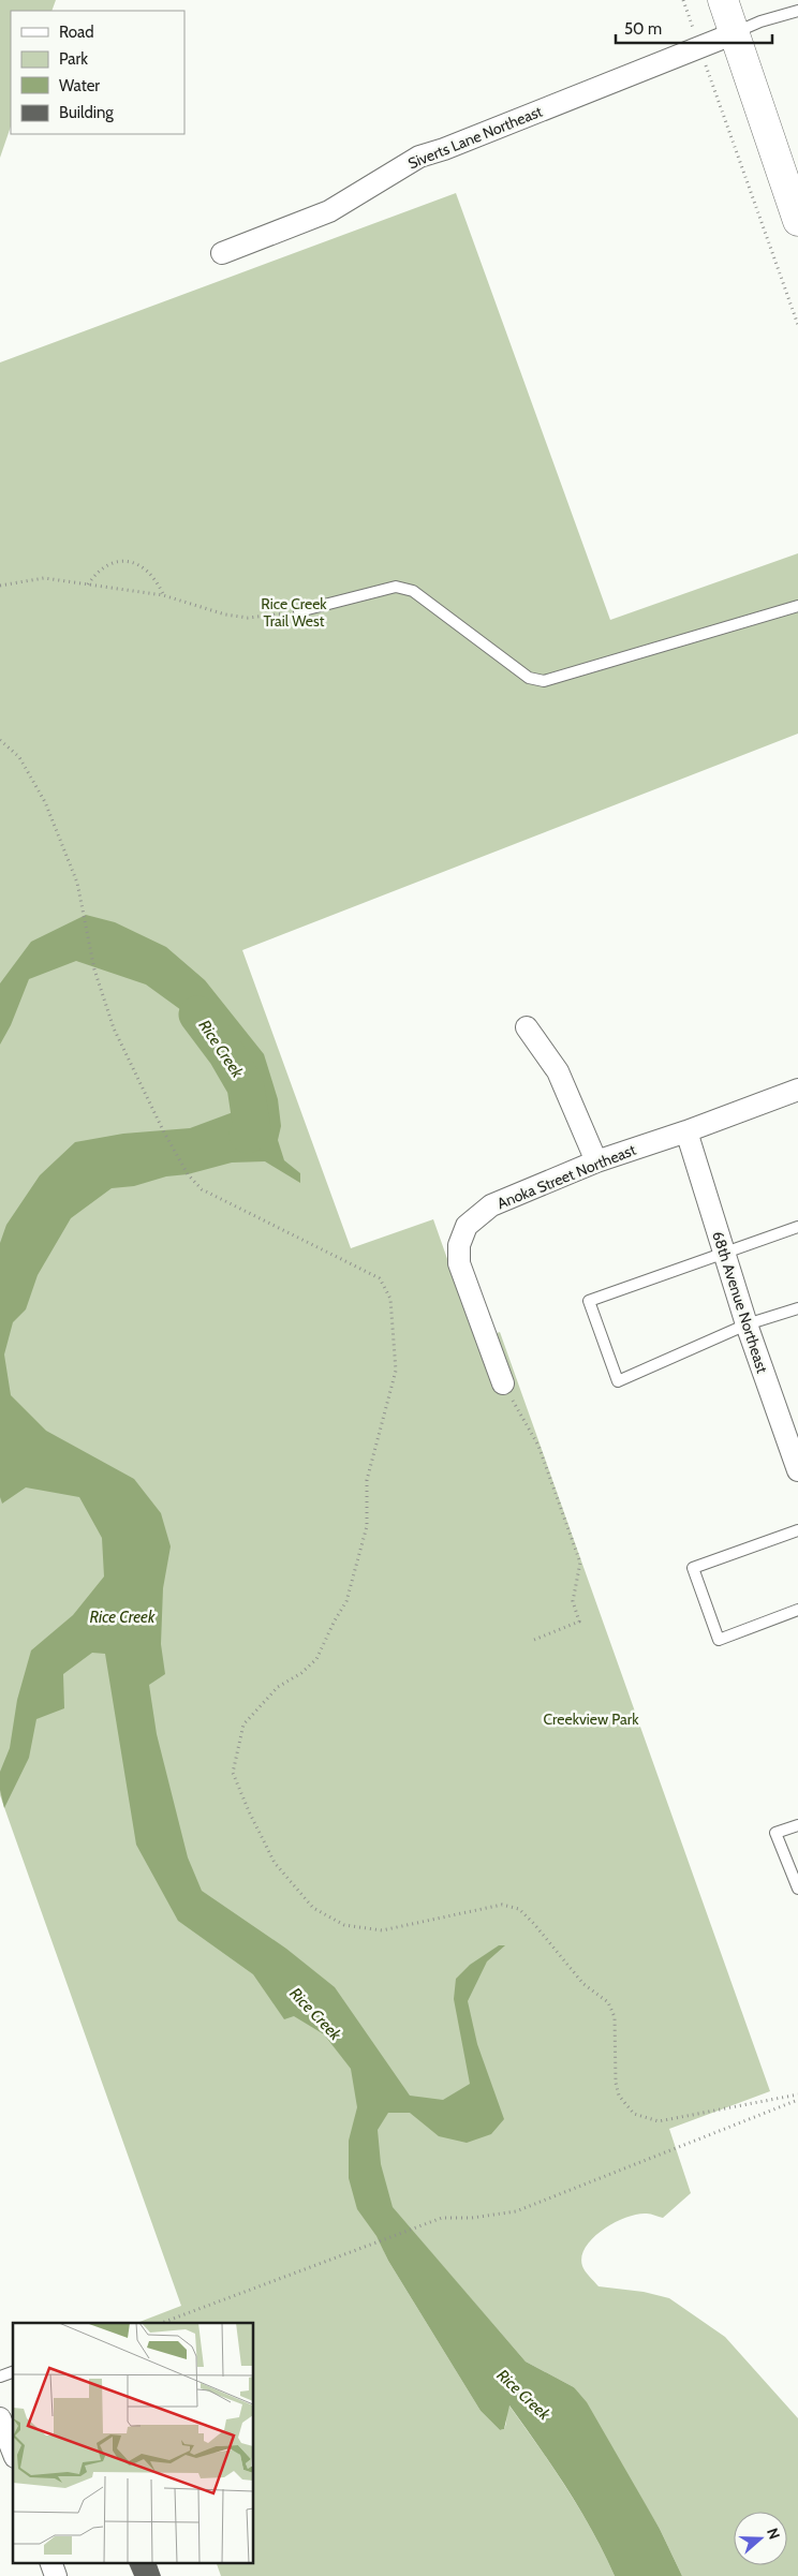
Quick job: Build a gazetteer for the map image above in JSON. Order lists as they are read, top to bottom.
{
  "streets": {
    "street": ["Siverts Lane Northeast", "Anoka Street Northeast", "68th Avenue Northeast"]
  },
  "crossings": [
    ["Anoka Street Northeast", "68th Avenue Northeast"]
  ],
  "water": ["Rice Creek"],
  "parks": ["Rice Creek Trail West", "Creekview Park"],
  "legend": [
    "Road",
    "Park",
    "Water",
    "Building"
  ],
  "scale_bar": "50 m",
  "north": "right"
}
